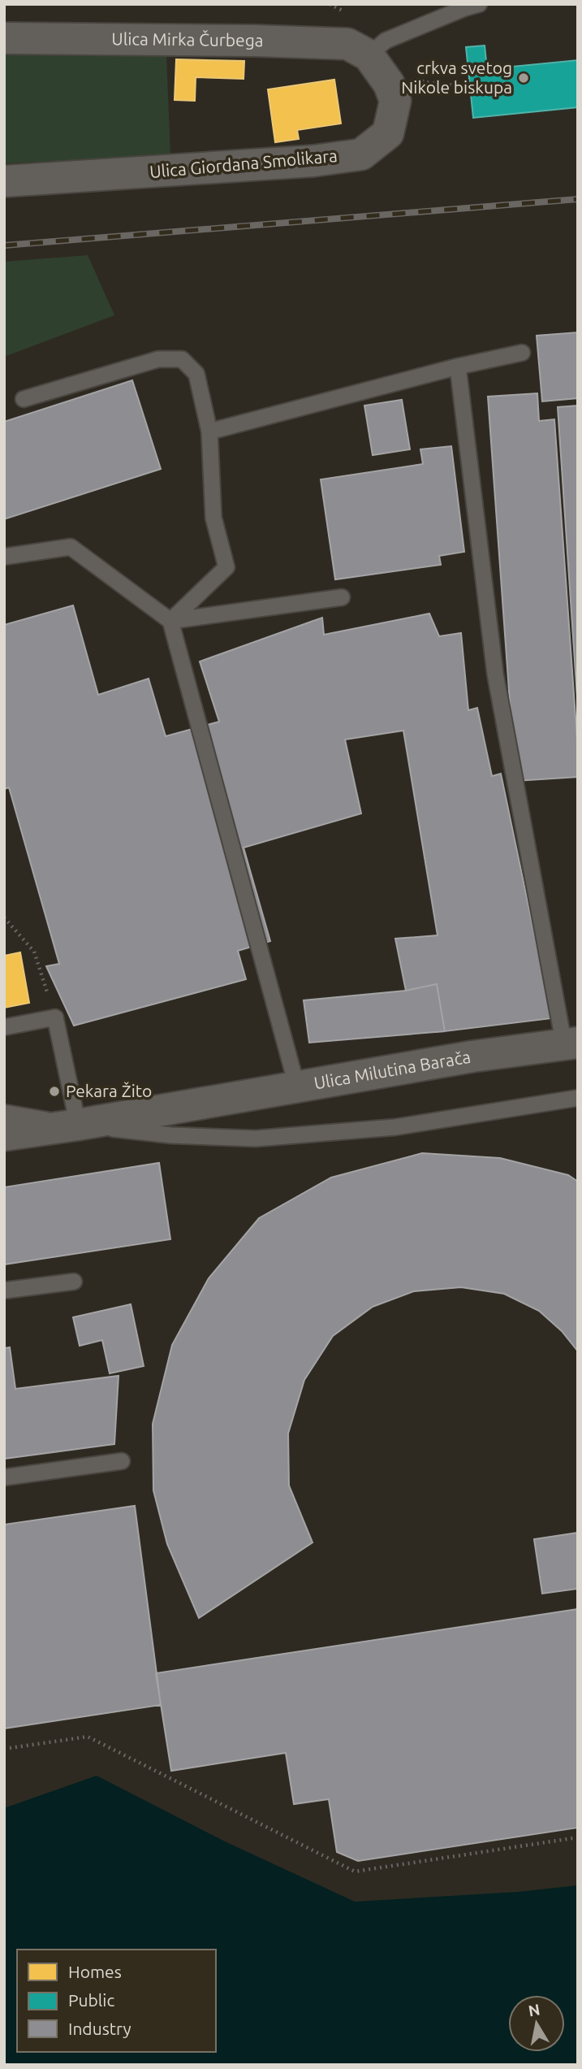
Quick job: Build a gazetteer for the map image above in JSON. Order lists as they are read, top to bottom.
{
  "streets": {
    "street": ["Ulica Mirka Čurbega", "Ulica Giordana Smolikara", "Ulica Milutina Barača"]
  },
  "crossings": [
    ["Ulica Mirka Čurbega", "Ulica Giordana Smolikara"]
  ],
  "places": ["crkva svetog Nikole biskupa", "Pekara Žito"],
  "legend": ["Homes", "Public", "Industry"],
  "north": "top"
}
